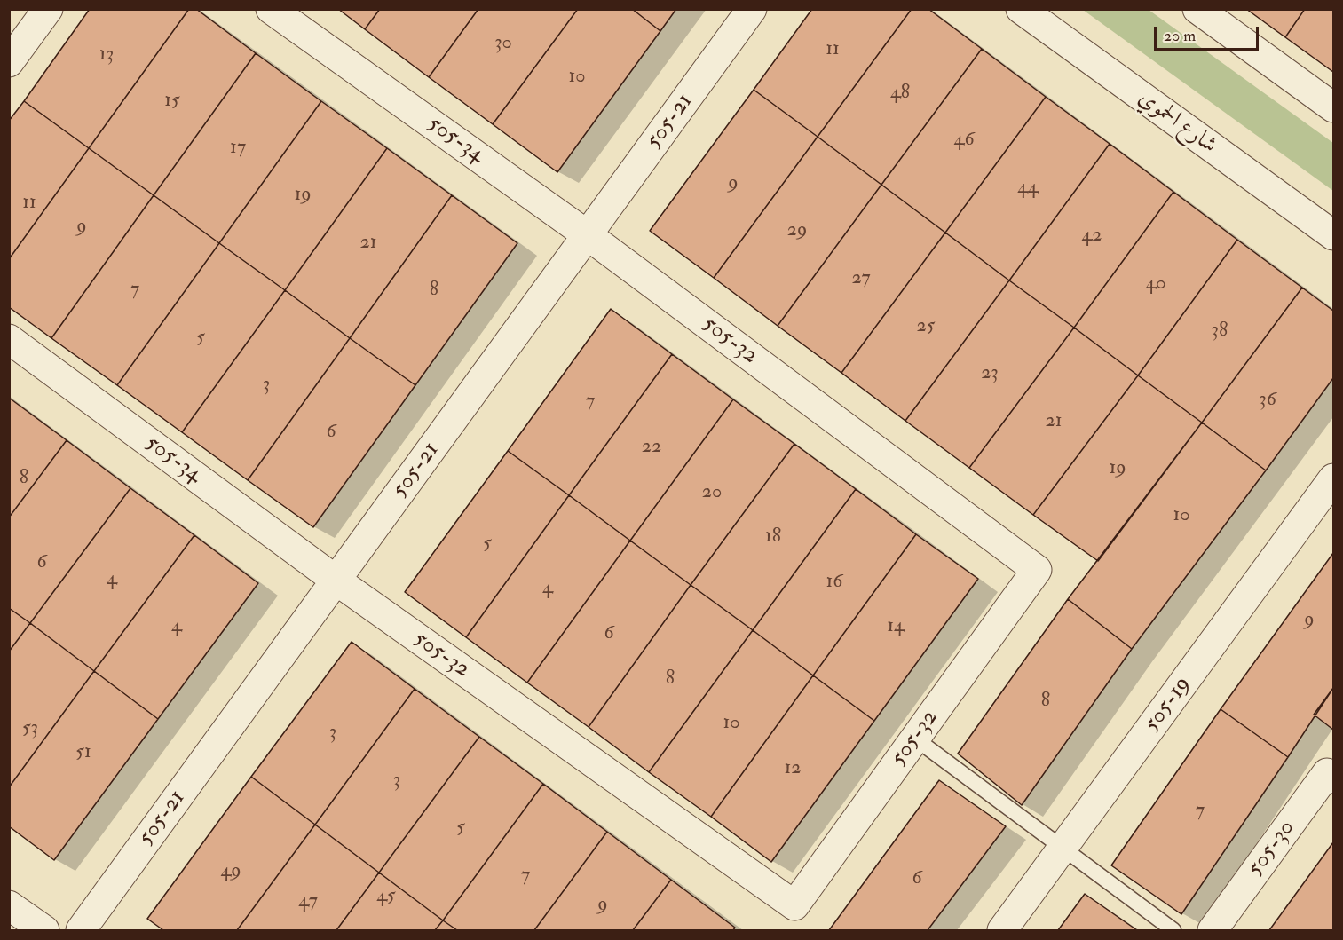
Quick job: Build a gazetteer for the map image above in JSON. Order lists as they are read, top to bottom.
{
  "streets": {
    "street": [
      "505-21",
      "شارع الحموي",
      "505-34",
      "505-32",
      "505-19",
      "505-30"
    ]
  },
  "crossings": [
    ["505-21", "505-34"],
    ["505-21", "505-32"],
    ["505-34", "505-32"]
  ],
  "house_numbers": [
    "30",
    "11",
    "13",
    "10",
    "48",
    "15",
    "46",
    "17",
    "9",
    "44",
    "19",
    "11",
    "9",
    "29",
    "42",
    "21",
    "27",
    "40",
    "7",
    "8",
    "25",
    "38",
    "5",
    "23",
    "3",
    "36",
    "7",
    "21",
    "6",
    "22",
    "19",
    "8",
    "20",
    "10",
    "18",
    "5",
    "6",
    "4",
    "16",
    "4",
    "9",
    "4",
    "14",
    "6",
    "8",
    "8",
    "10",
    "53",
    "3",
    "51",
    "12",
    "3",
    "7",
    "5",
    "49",
    "7",
    "6",
    "45",
    "47",
    "9"
  ],
  "scale_bar": "20 m"
}
